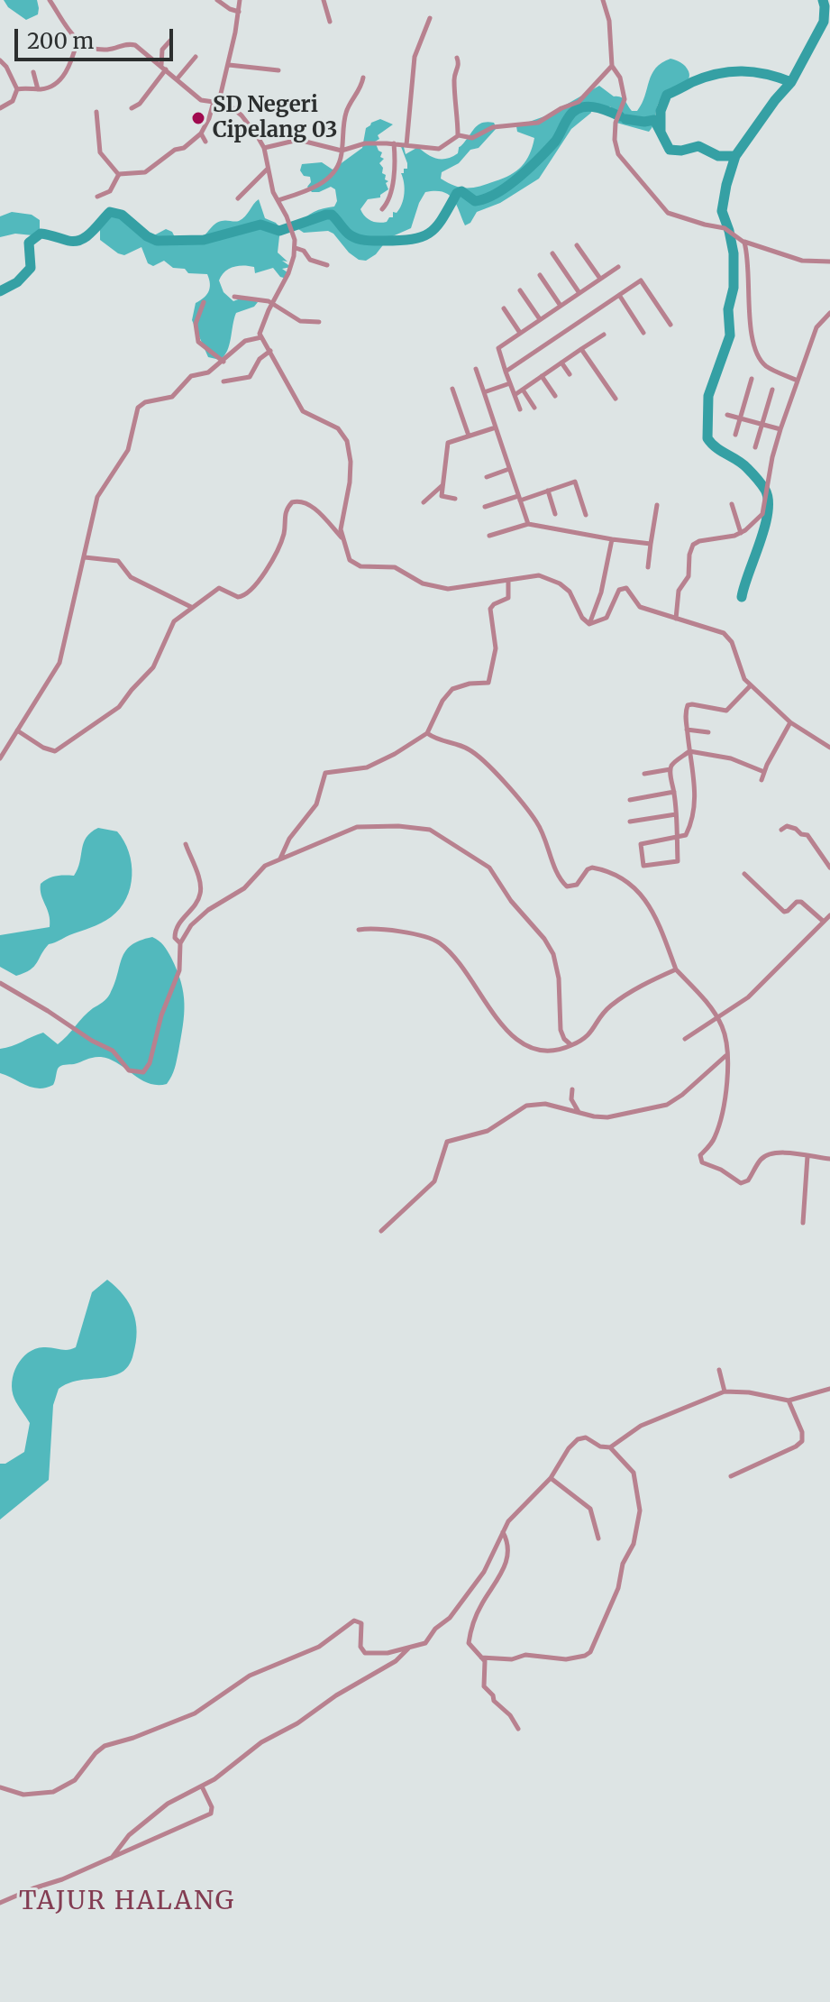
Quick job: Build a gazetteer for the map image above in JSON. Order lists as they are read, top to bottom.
{
  "districts": ["TAJUR HALANG"],
  "places": ["SD Negeri Cipelang 03"],
  "scale_bar": "200 m"
}
